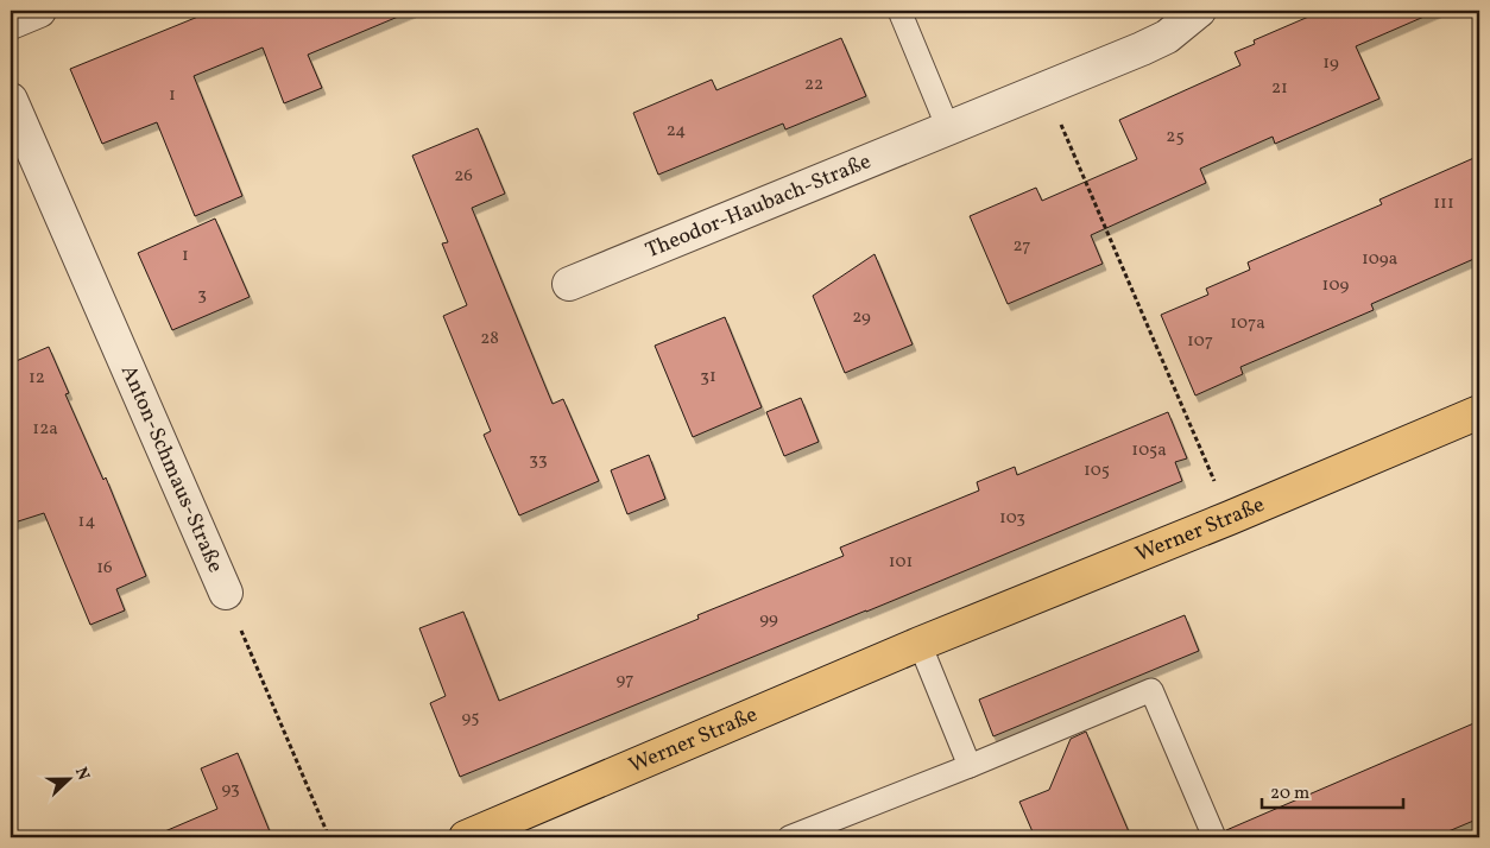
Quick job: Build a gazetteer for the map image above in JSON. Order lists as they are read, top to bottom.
{
  "streets": {
    "main road": ["Werner Straße"],
    "street": ["Theodor-Haubach-Straße", "Anton-Schmaus-Straße"]
  },
  "house_numbers": [
    "19",
    "22",
    "21",
    "1",
    "24",
    "25",
    "26",
    "111",
    "27",
    "1",
    "109a",
    "109",
    "3",
    "29",
    "107a",
    "28",
    "107",
    "31",
    "12",
    "12a",
    "105a",
    "33",
    "105",
    "103",
    "14",
    "101",
    "16",
    "99",
    "97",
    "95",
    "93"
  ],
  "scale_bar": "20 m",
  "north": "right"
}
